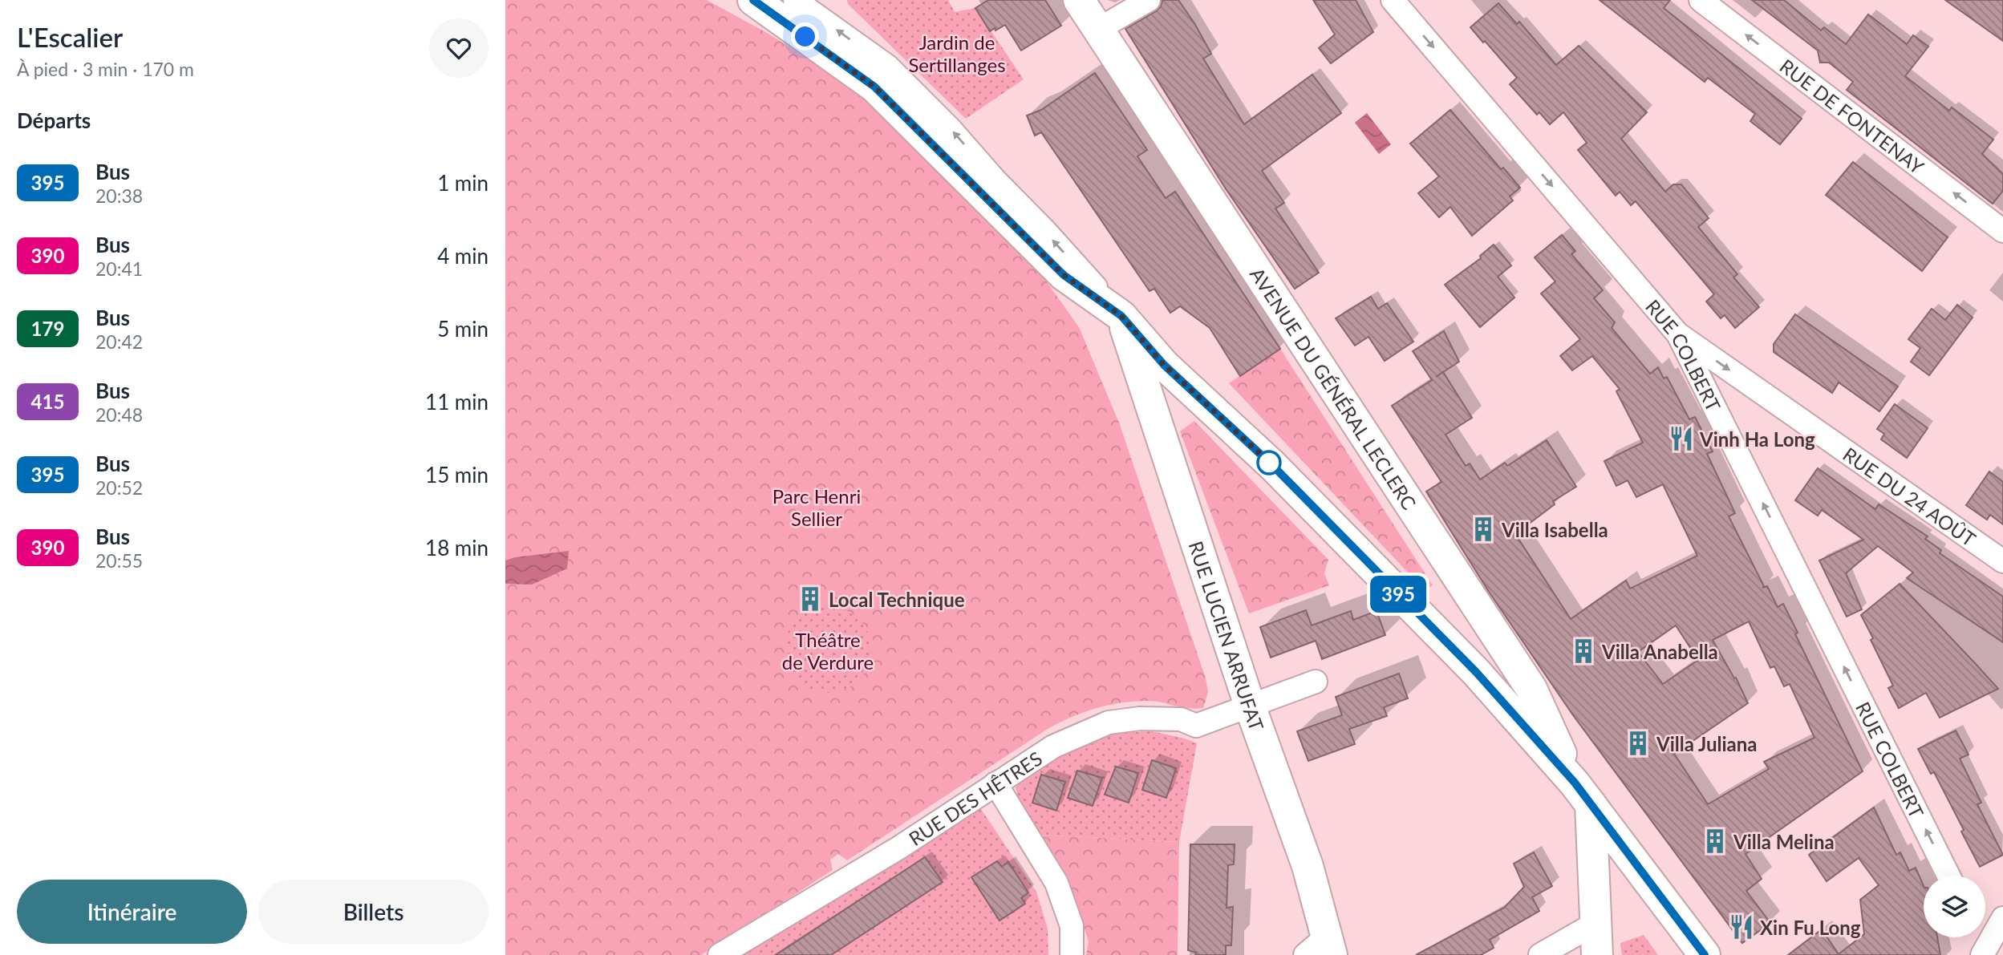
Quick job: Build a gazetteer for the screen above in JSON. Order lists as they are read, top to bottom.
{
  "streets": {
    "street": [
      "RUE DE FONTENAY",
      "RUE COLBERT",
      "AVENUE DU GÉNÉRAL LECLERC",
      "RUE DU 24 AOÛT",
      "RUE LUCIEN ARRUFAT",
      "RUE DES HÊTRES"
    ]
  },
  "crossings": [
    ["RUE COLBERT", "RUE DU 24 AOÛT"],
    ["RUE LUCIEN ARRUFAT", "RUE DES HÊTRES"]
  ],
  "one_way": ["RUE DE FONTENAY", "RUE DU 24 AOÛT"],
  "parks": ["Jardin de Sertillanges", "Parc Henri Sellier", "Théâtre de Verdure"],
  "places": {
    "restaurant": ["Vinh Ha Long", "Xin Fu Long"],
    "building": [
      "Villa Isabella",
      "Local Technique",
      "Villa Anabella",
      "Villa Juliana",
      "Villa Melina"
    ]
  },
  "lines": ["bus line 395"],
  "page": {
    "heading": [
      ["L'Escalier", "À pied · 3 min · 170 m"],
      "Départs"
    ],
    "on_map": "395",
    "list": [
      {
        "mark": "395",
        "name": "Bus",
        "note": "20:38",
        "value": "1 min"
      },
      {
        "mark": "390",
        "name": "Bus",
        "note": "20:41",
        "value": "4 min"
      },
      {
        "mark": "179",
        "name": "Bus",
        "note": "20:42",
        "value": "5 min"
      },
      {
        "mark": "415",
        "name": "Bus",
        "note": "20:48",
        "value": "11 min"
      },
      {
        "mark": "395",
        "name": "Bus",
        "note": "20:52",
        "value": "15 min"
      },
      {
        "mark": "390",
        "name": "Bus",
        "note": "20:55",
        "value": "18 min"
      }
    ],
    "buttons": ["Itinéraire", "Billets"]
  }
}
